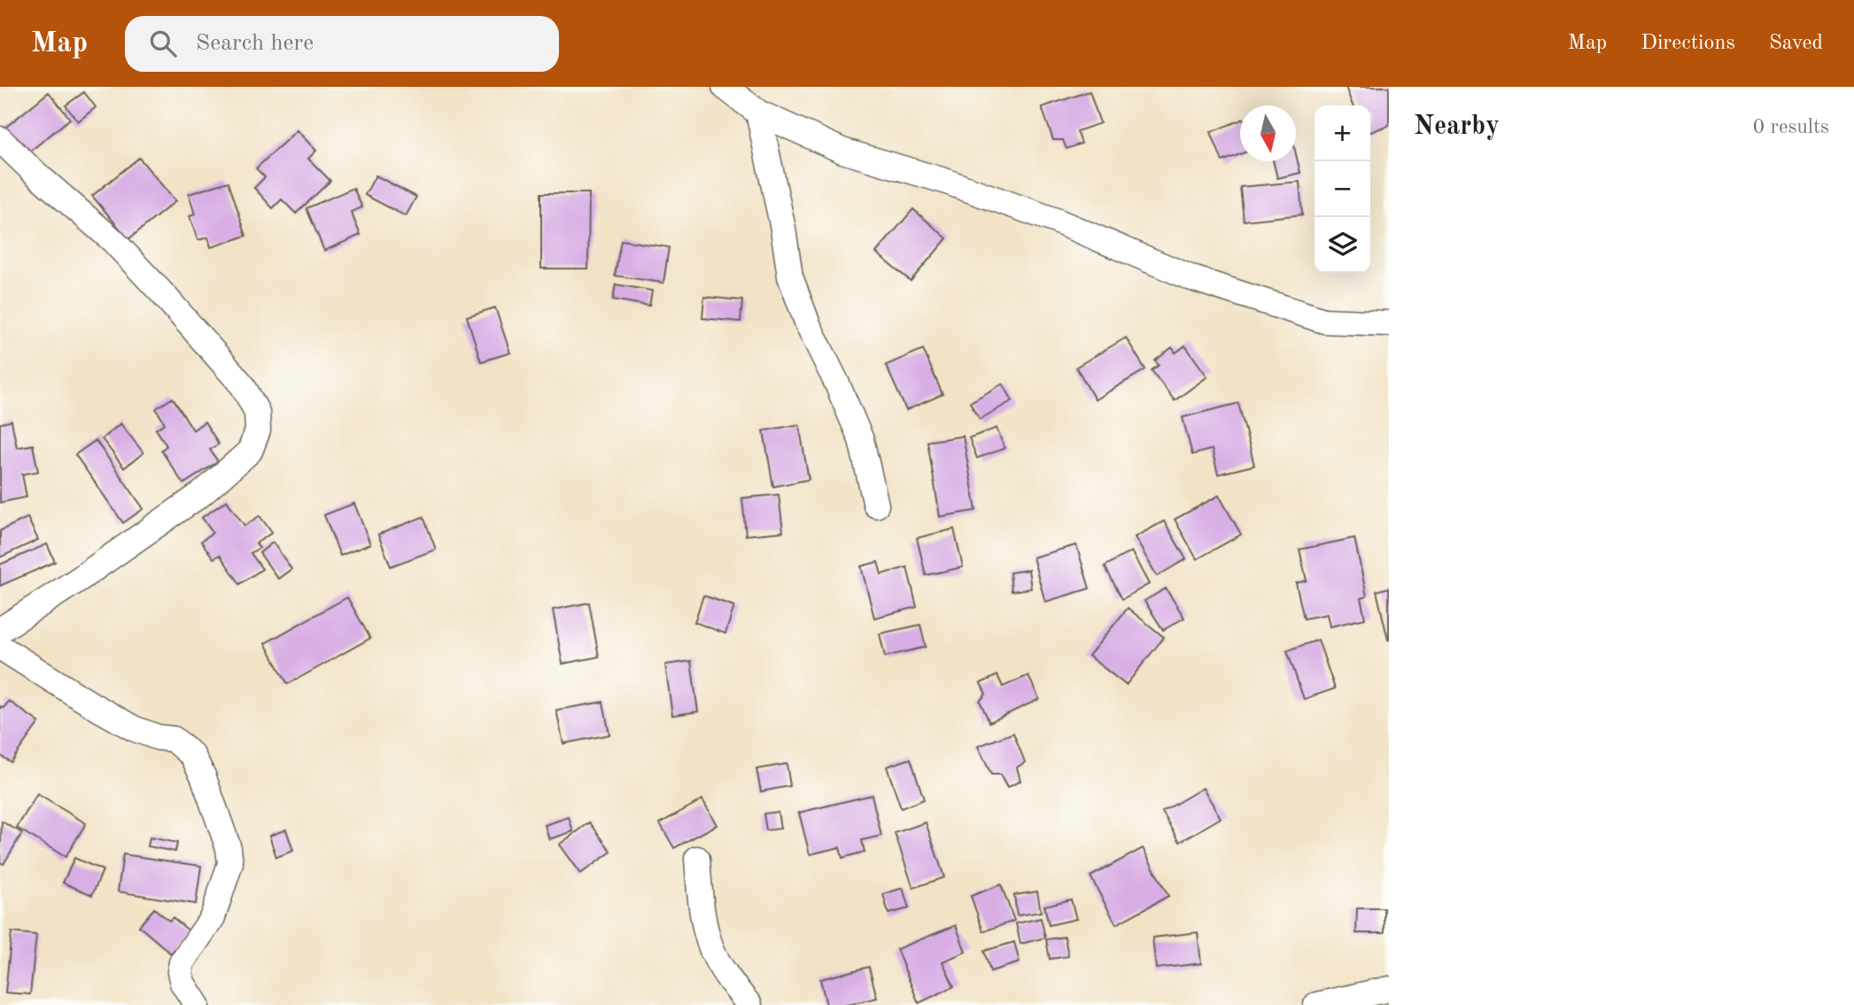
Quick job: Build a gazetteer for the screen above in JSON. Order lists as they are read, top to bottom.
{
  "north": "bottom",
  "page": {
    "header": "Map",
    "search": "Search here",
    "nav": ["Map", "Directions", "Saved"],
    "heading": ["Nearby", "0 results"],
    "map_buttons": ["+", "−"]
  }
}
